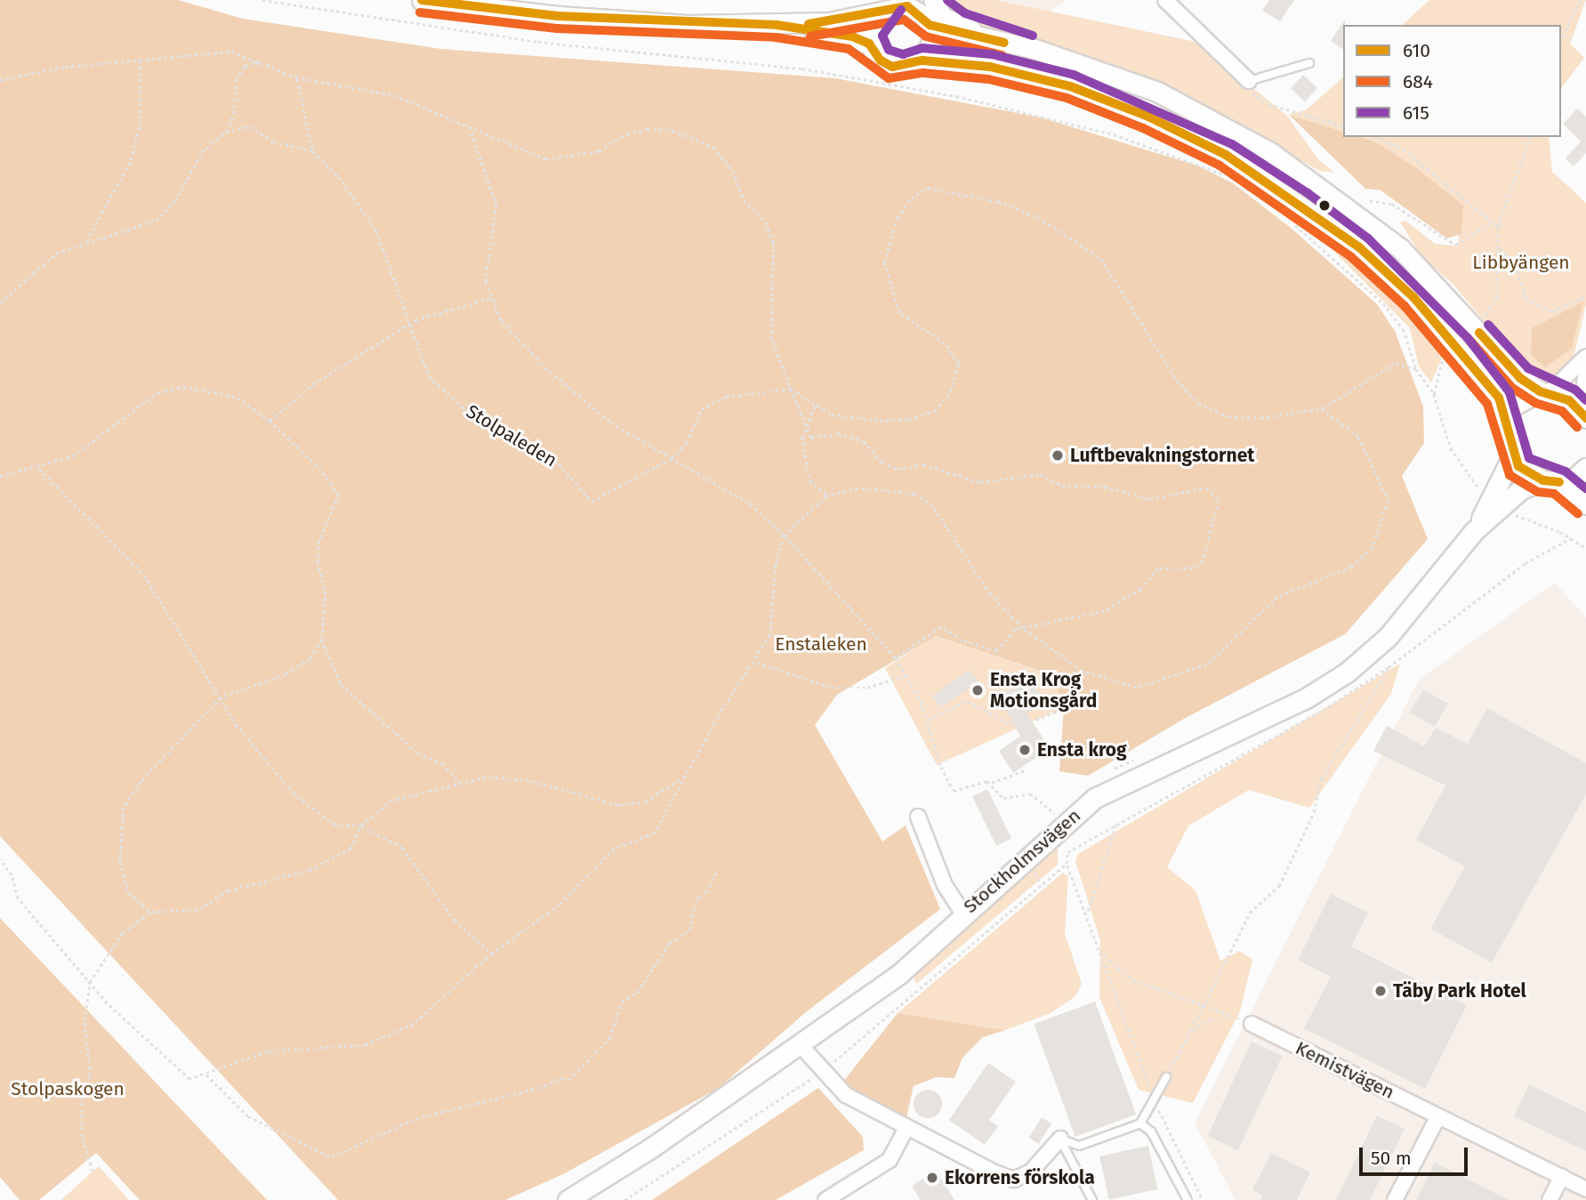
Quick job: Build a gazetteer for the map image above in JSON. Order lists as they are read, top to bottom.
{
  "streets": {
    "main road": ["Stockholmsvägen"],
    "street": ["Kemistvägen"],
    "path": ["Stolpaleden"]
  },
  "parks": ["Libbyängen", "Enstaleken", "Stolpaskogen"],
  "places": [
    "Luftbevakningstornet",
    "Ensta Krog Motionsgård",
    "Ensta krog",
    "Täby Park Hotel",
    "Ekorrens förskola"
  ],
  "lines": ["transit line 610", "transit line 615", "transit line 684"],
  "legend": ["610", "684", "615"],
  "scale_bar": "50 m"
}
